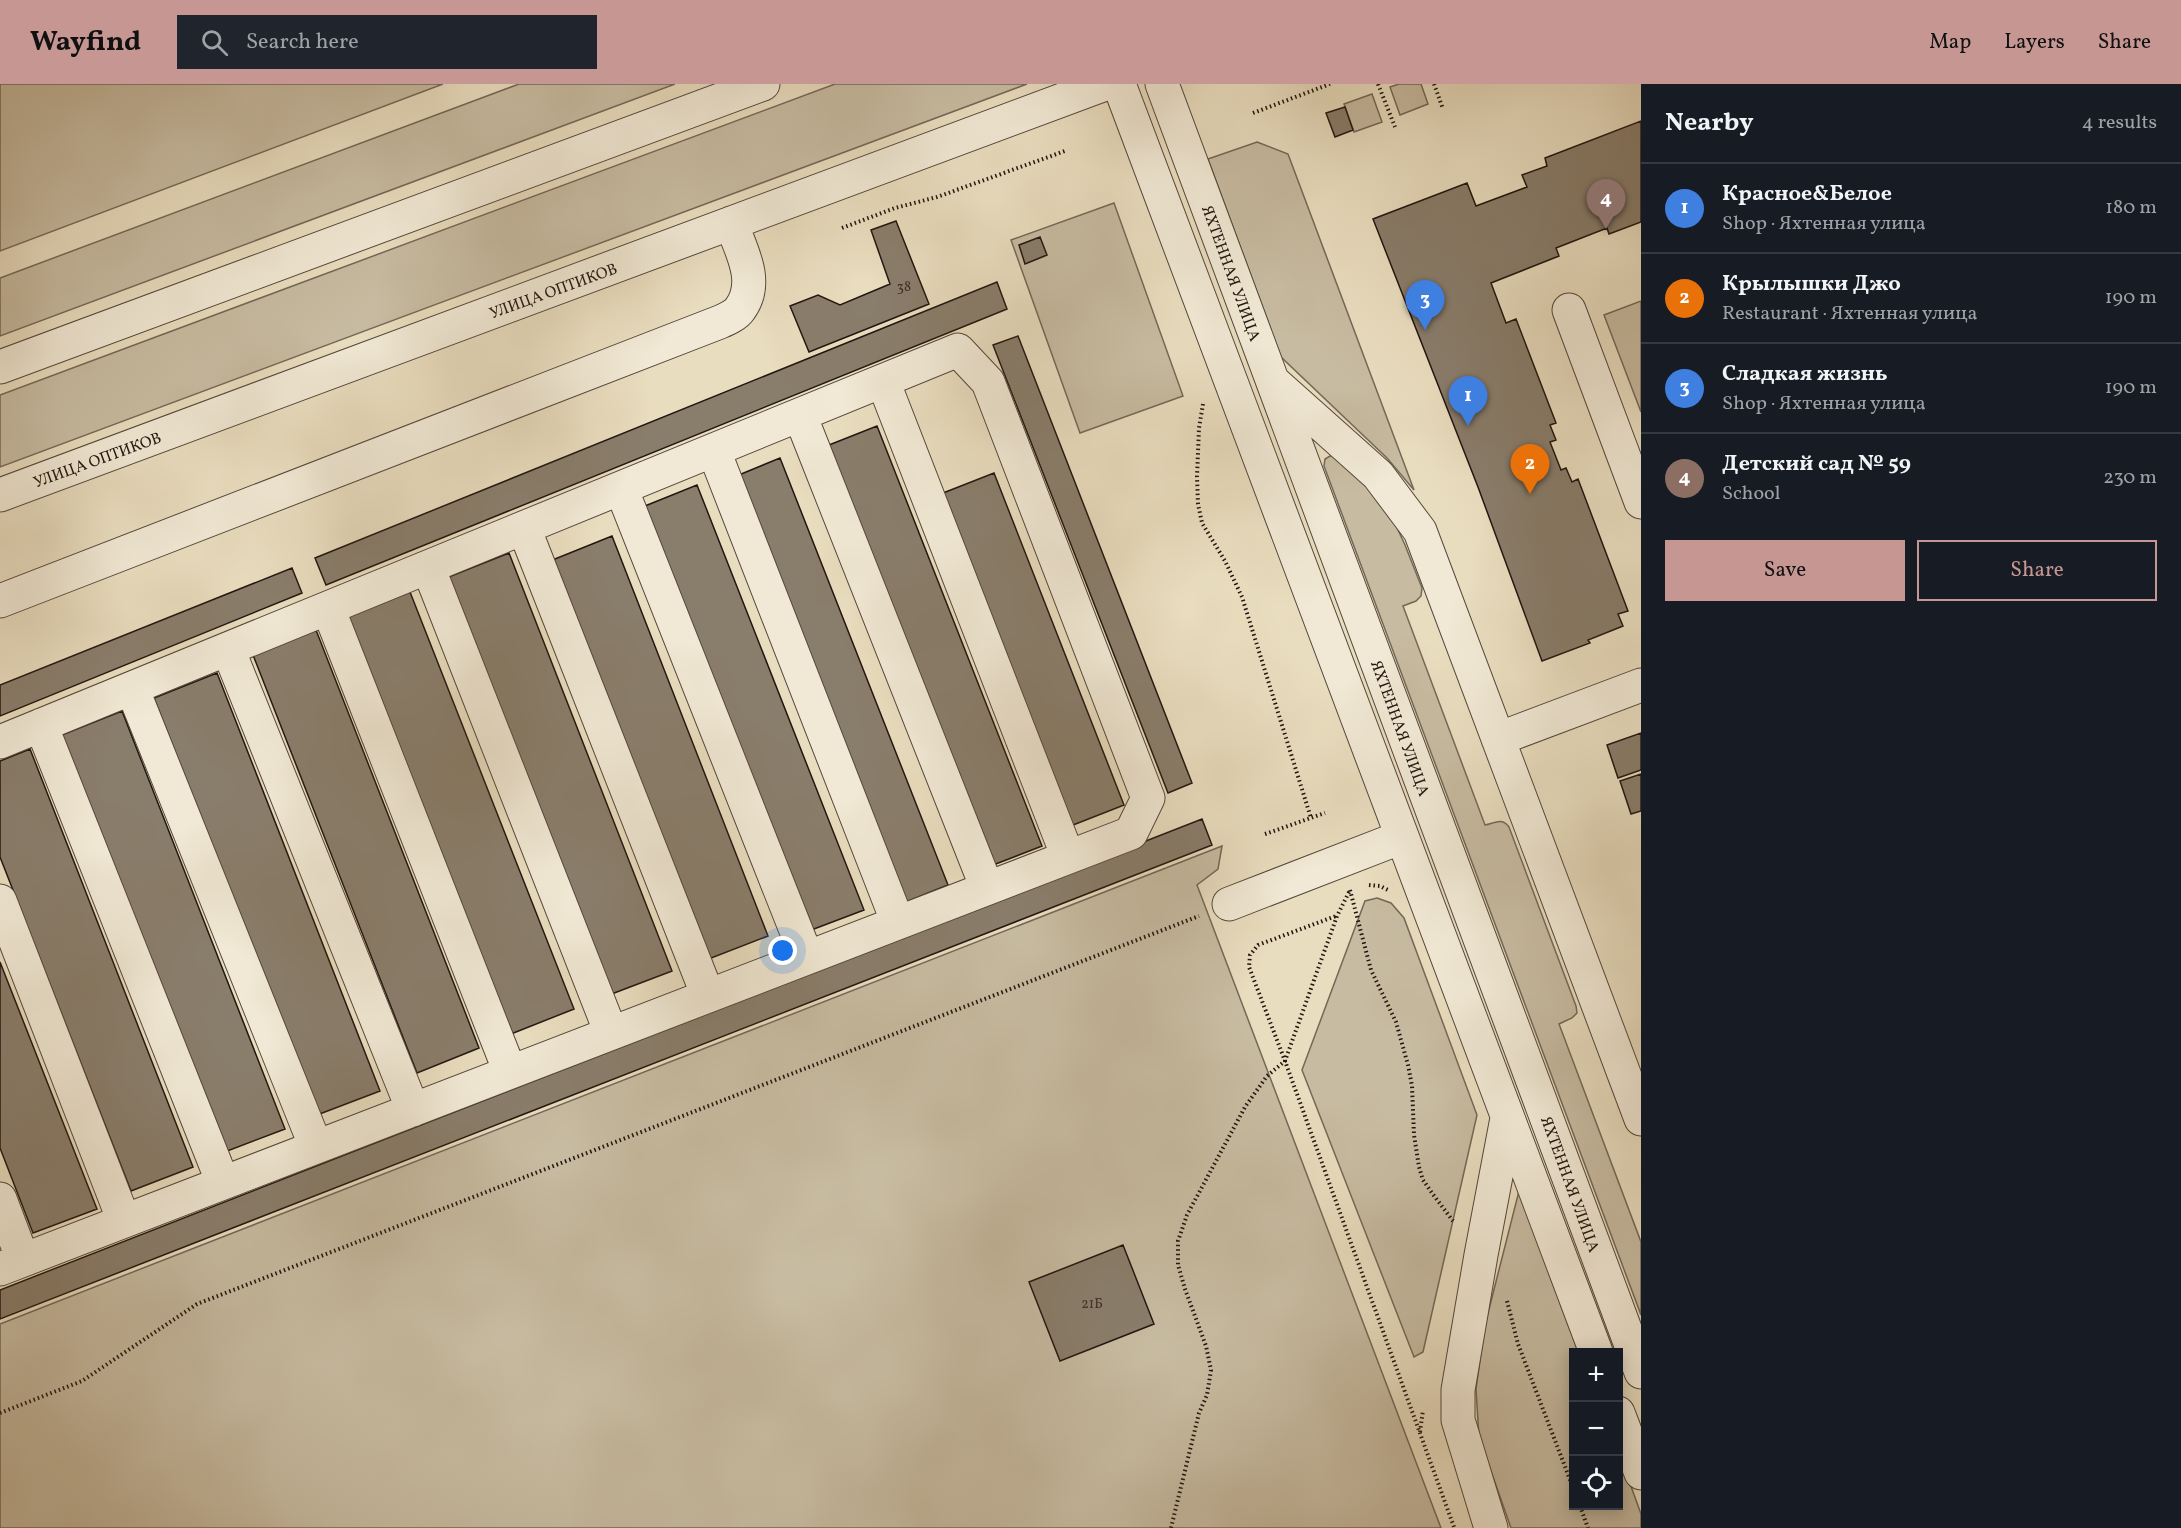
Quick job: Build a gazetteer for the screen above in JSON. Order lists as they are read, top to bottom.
{
  "streets": {
    "street": ["ЯХТЕННАЯ УЛИЦА", "УЛИЦА ОПТИКОВ"]
  },
  "house_numbers": ["38", "21Б"],
  "page": {
    "header": "Wayfind",
    "search": "Search here",
    "nav": ["Map", "Layers", "Share"],
    "heading": ["Nearby", "4 results"],
    "list": [
      {
        "mark": "1",
        "name": "Красное&Белое",
        "note": "Shop · Яхтенная улица",
        "value": "180 m"
      },
      {
        "mark": "2",
        "name": "Крылышки Джо",
        "note": "Restaurant · Яхтенная улица",
        "value": "190 m"
      },
      {
        "mark": "3",
        "name": "Сладкая жизнь",
        "note": "Shop · Яхтенная улица",
        "value": "190 m"
      },
      {
        "mark": "4",
        "name": "Детский сад № 59",
        "note": "School",
        "value": "230 m"
      }
    ],
    "pins": [
      "4",
      "3",
      "1",
      "2"
    ],
    "buttons": ["Save", "Share"],
    "map_buttons": ["+", "−"]
  }
}
